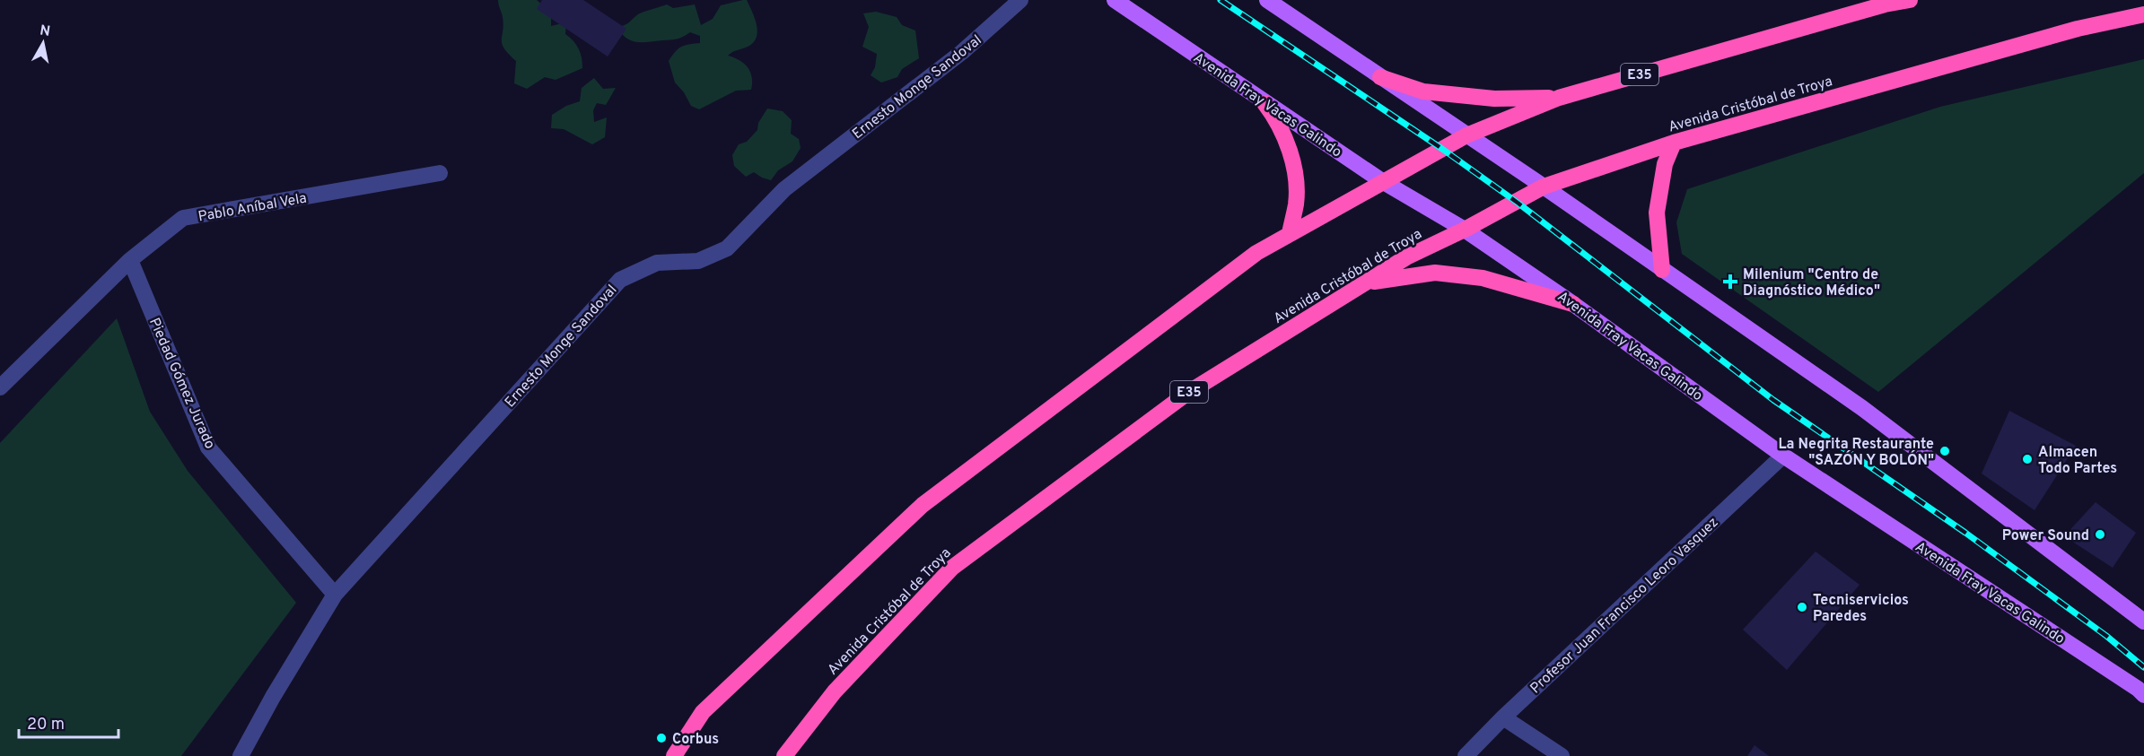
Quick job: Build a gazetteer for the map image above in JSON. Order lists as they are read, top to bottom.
{
  "streets": {
    "highway": ["E35", "Avenida Cristóbal de Troya"],
    "main road": ["Avenida Fray Vacas Galindo"],
    "street": [
      "Ernesto Monge Sandoval",
      "Pablo Aníbal Vela",
      "Piedad Gómez Jurado",
      "Profesor Juan Francisco Leoro Vasquez"
    ]
  },
  "crossings": [
    ["E35", "Avenida Fray Vacas Galindo"],
    ["Ernesto Monge Sandoval", "Piedad Gómez Jurado"],
    ["Avenida Cristóbal de Troya", "Avenida Fray Vacas Galindo"],
    ["Avenida Fray Vacas Galindo", "Profesor Juan Francisco Leoro Vasquez"],
    ["Pablo Aníbal Vela", "Piedad Gómez Jurado"]
  ],
  "places": {
    "health": ["Milenium \"Centro de Diagnóstico Médico\""],
    "other": [
      "La Negrita Restaurante \"SAZÓN Y BOLÓN\"",
      "Almacen Todo Partes",
      "Power Sound",
      "Tecniservicios Paredes",
      "Corbus"
    ]
  },
  "scale_bar": "20 m",
  "north": "top"
}
